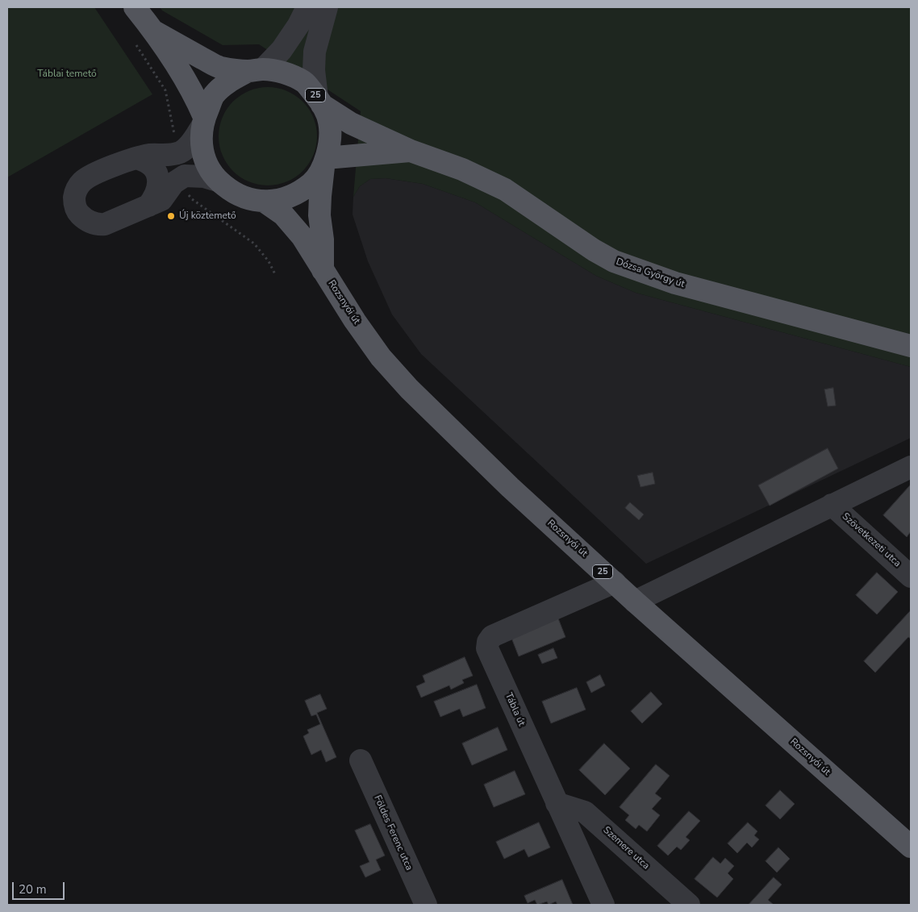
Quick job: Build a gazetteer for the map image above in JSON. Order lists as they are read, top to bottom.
{
  "streets": {
    "main road": ["25", "Dózsa György út", "Rozsnyói út"],
    "street": [
      "Szövetkezeti utca",
      "Tábla út",
      "Földes Ferenc utca",
      "Szemere utca"
    ]
  },
  "crossings": [
    ["25", "Dózsa György út"],
    ["25", "Rozsnyói út"],
    ["Dózsa György út", "Rozsnyói út"],
    ["Rozsnyói út", "Tábla út"],
    ["Tábla út", "Szemere utca"]
  ],
  "parks": ["Táblai temető"],
  "places": ["Új köztemető"],
  "scale_bar": "20 m"
}
